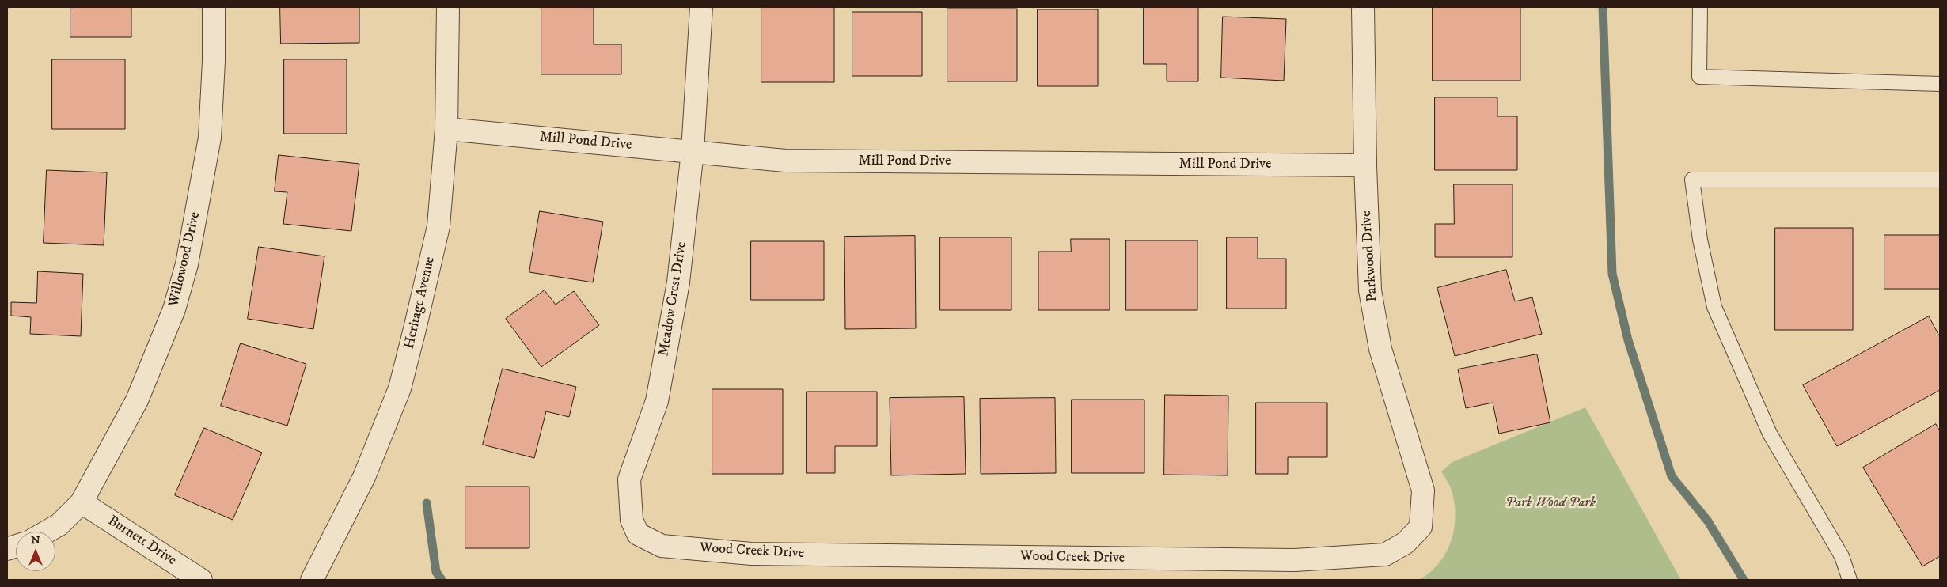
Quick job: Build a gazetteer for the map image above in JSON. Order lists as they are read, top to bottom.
{
  "streets": {
    "street": [
      "Mill Pond Drive",
      "Parkwood Drive",
      "Willowood Drive",
      "Meadow Crest Drive",
      "Heritage Avenue",
      "Burnett Drive",
      "Wood Creek Drive"
    ]
  },
  "crossings": [
    ["Mill Pond Drive", "Parkwood Drive"],
    ["Mill Pond Drive", "Meadow Crest Drive"],
    ["Mill Pond Drive", "Heritage Avenue"],
    ["Parkwood Drive", "Wood Creek Drive"],
    ["Willowood Drive", "Burnett Drive"],
    ["Meadow Crest Drive", "Wood Creek Drive"]
  ],
  "parks": ["Park Wood Park"],
  "north": "top"
}
